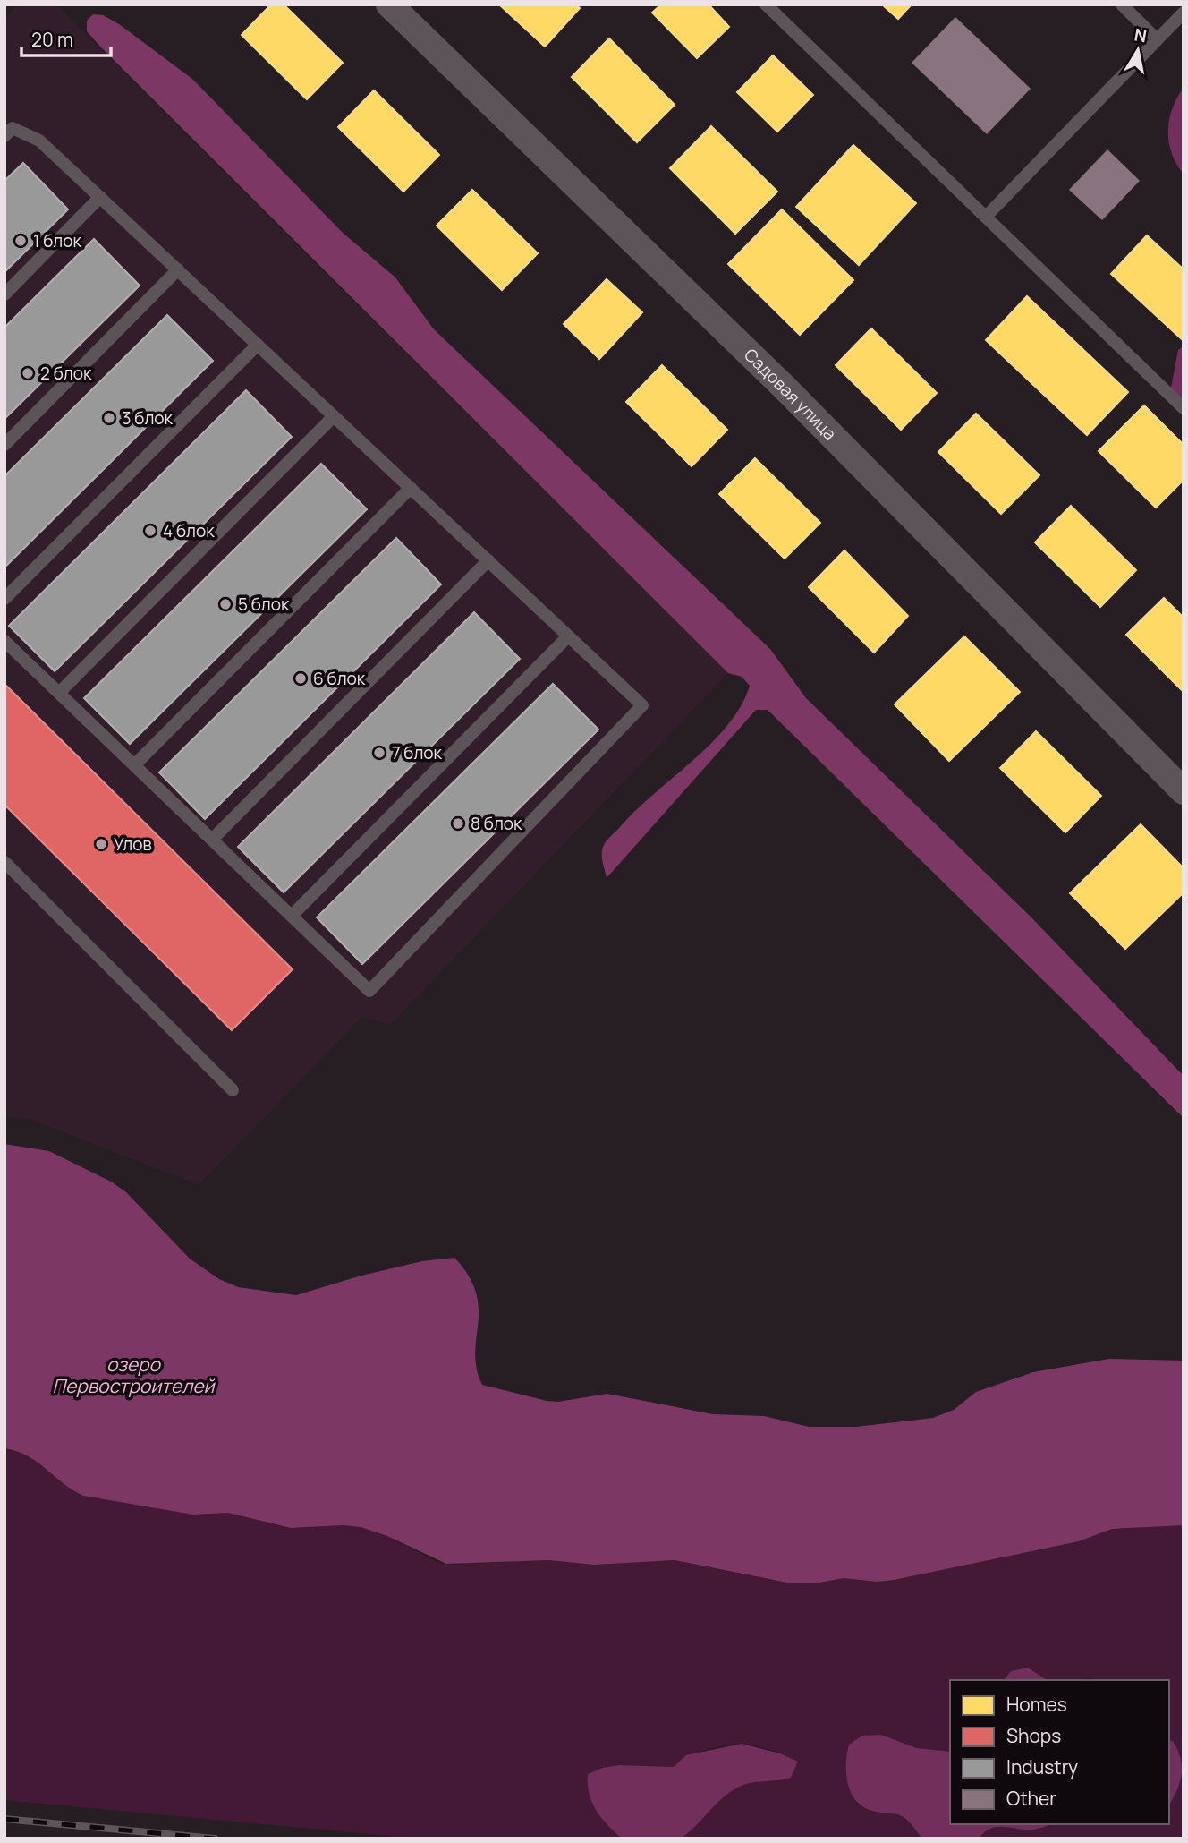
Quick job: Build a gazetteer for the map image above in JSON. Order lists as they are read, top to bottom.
{
  "streets": {
    "street": ["Садовая улица"]
  },
  "water": ["озеро Первостроителей"],
  "places": [
    "1 блок",
    "2 блок",
    "3 блок",
    "4 блок",
    "5 блок",
    "6 блок",
    "7 блок",
    "8 блок",
    "Улов"
  ],
  "legend": [
    "Homes",
    "Shops",
    "Industry",
    "Other"
  ],
  "scale_bar": "20 m",
  "north": "top"
}
